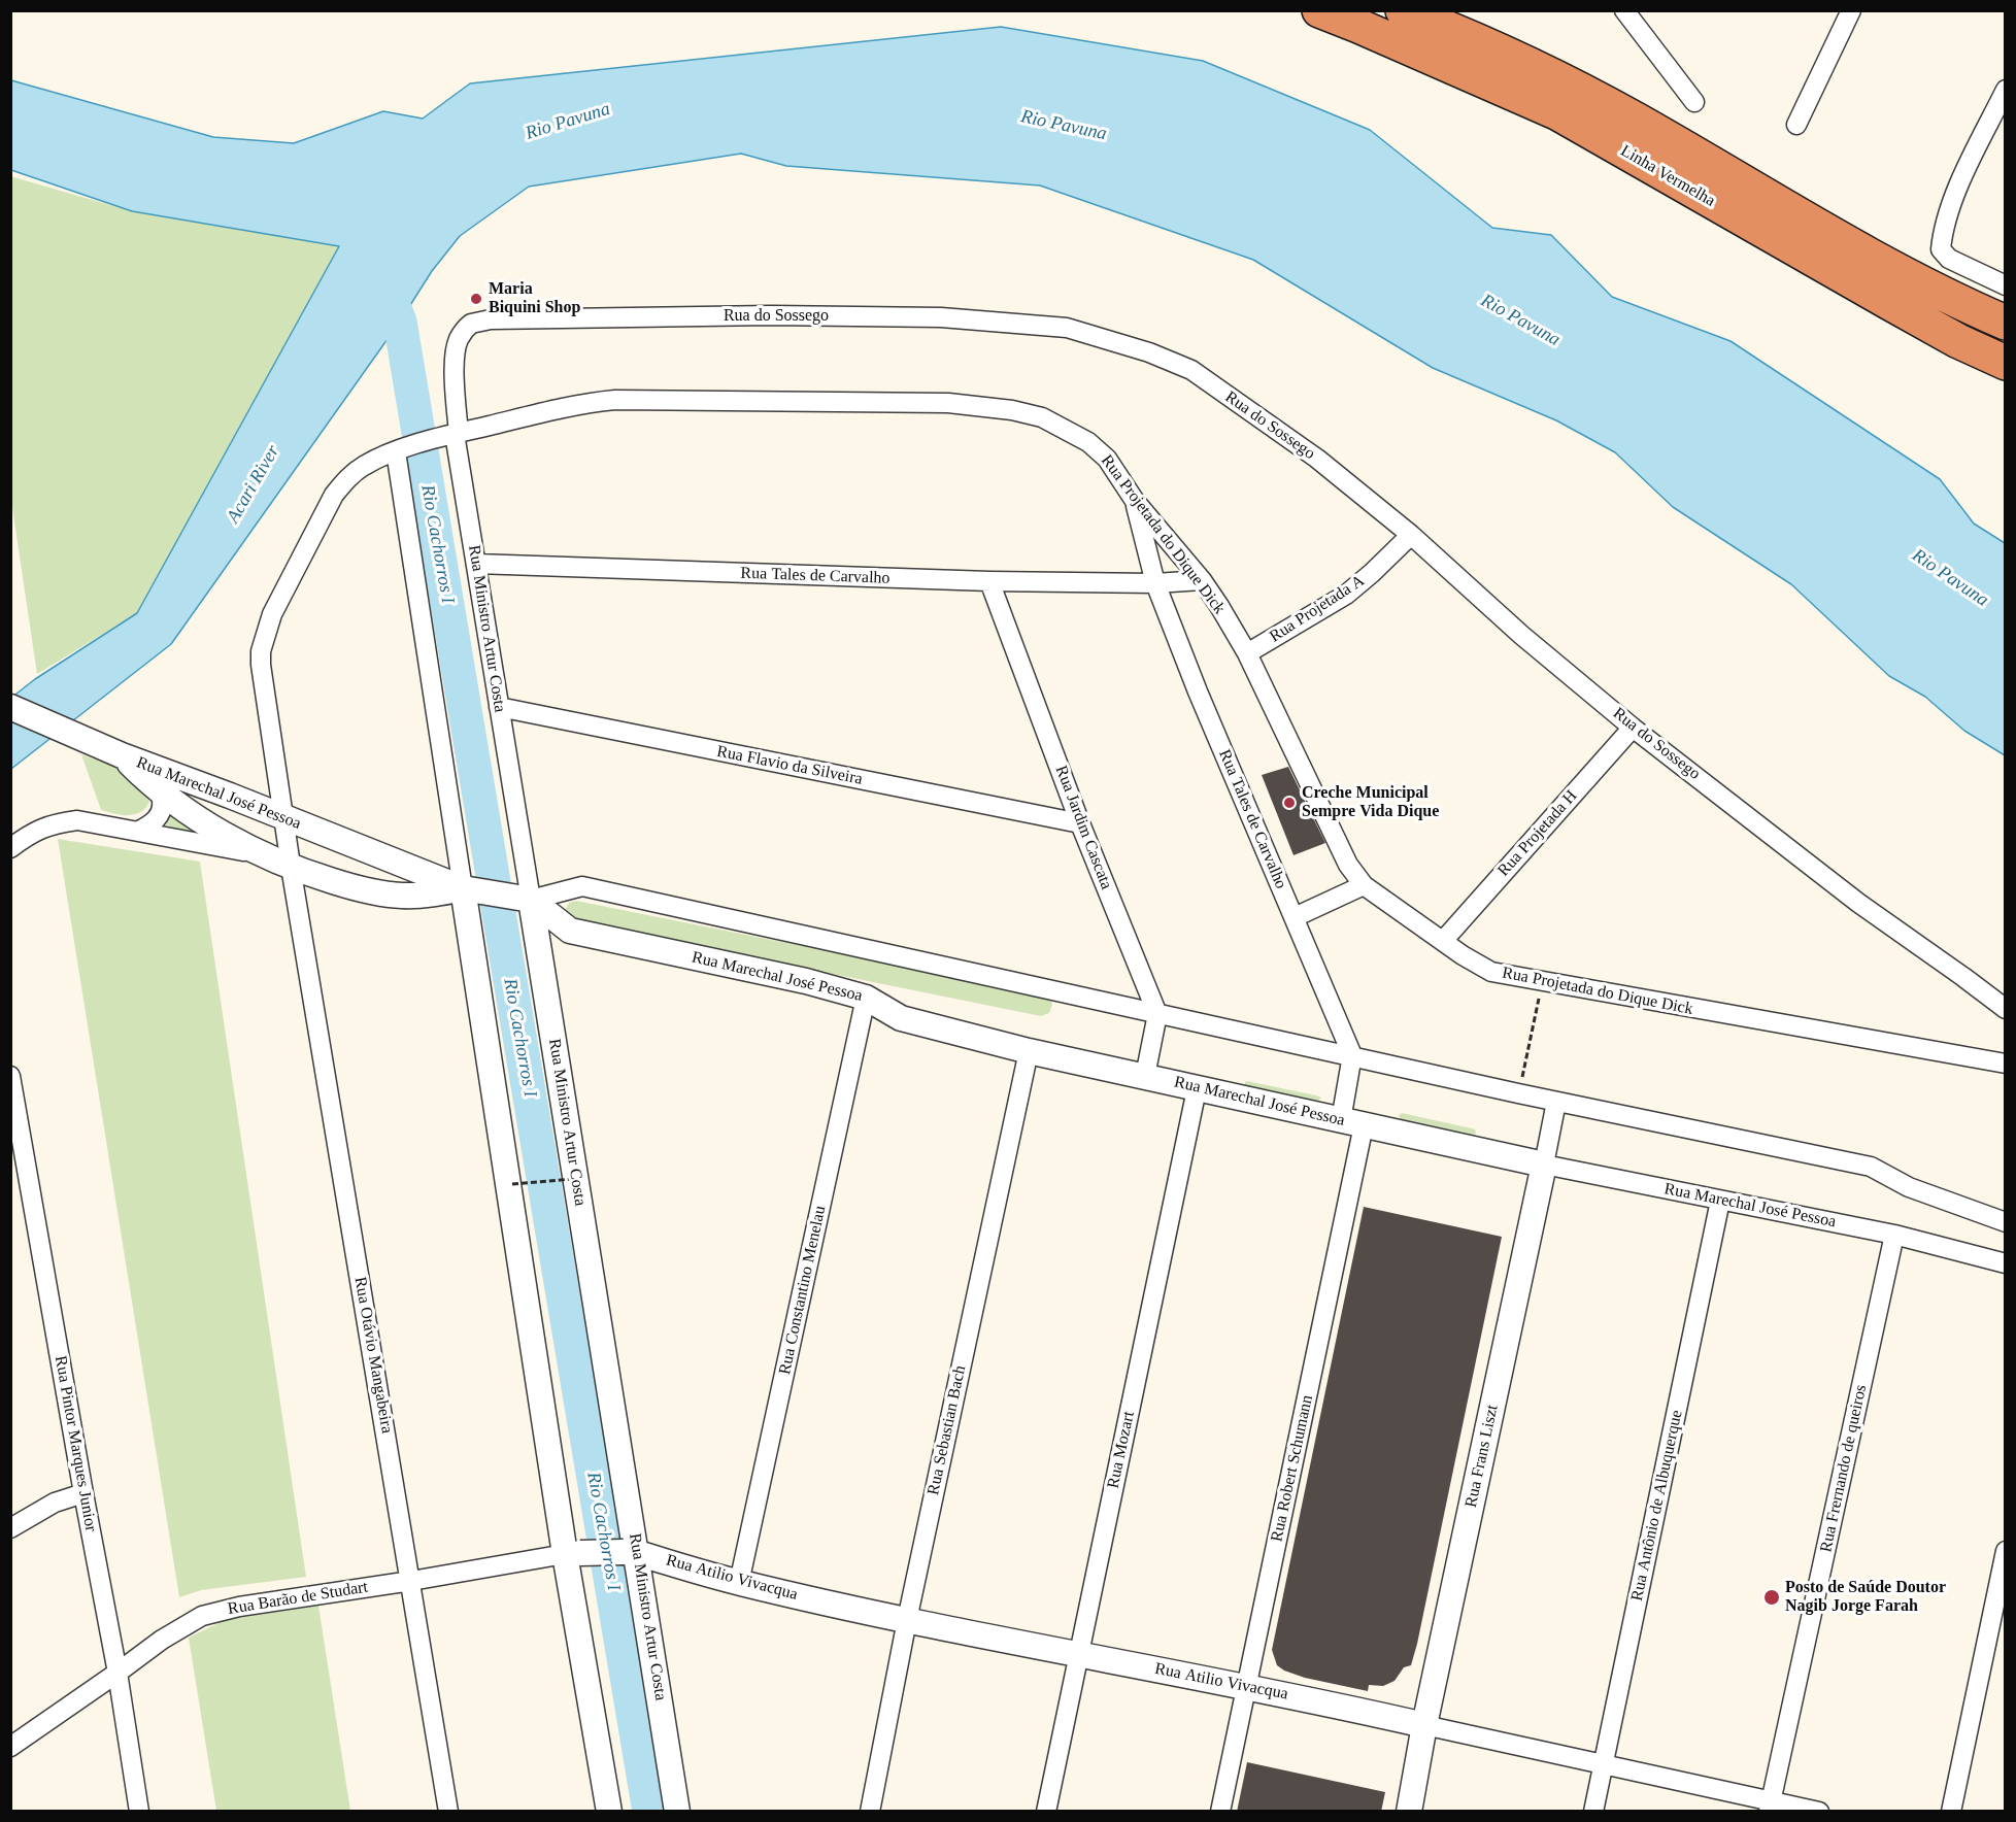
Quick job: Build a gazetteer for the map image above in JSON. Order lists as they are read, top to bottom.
{
  "streets": {
    "highway": ["Linha Vermelha"],
    "street": [
      "Rua do Sossego",
      "Rua Projetada do Dique Dick",
      "Rua Tales de Carvalho",
      "Rua Projetada A",
      "Rua Ministro Artur Costa",
      "Rua Flavio da Silveira",
      "Rua Marechal José Pessoa",
      "Rua Jardim Cascata",
      "Rua Projetada H",
      "Rua Constantino Menelau",
      "Rua Otávio Mangabeira",
      "Rua Sebastian Bach",
      "Rua Pintor Marques Junior",
      "Rua Mozart",
      "Rua Frans Liszt",
      "Rua Robert Schumann",
      "Rua Frernando de queiros",
      "Rua Antônio de Albuquerque",
      "Rua Atilio Vivacqua",
      "Rua Barão de Studart"
    ]
  },
  "crossings": [
    ["Rua do Sossego", "Rua Projetada do Dique Dick"],
    ["Rua do Sossego", "Rua Projetada A"],
    ["Rua do Sossego", "Rua Ministro Artur Costa"],
    ["Rua do Sossego", "Rua Projetada H"],
    ["Rua Projetada do Dique Dick", "Rua Tales de Carvalho"],
    ["Rua Projetada do Dique Dick", "Rua Projetada A"],
    ["Rua Projetada do Dique Dick", "Rua Ministro Artur Costa"],
    ["Rua Projetada do Dique Dick", "Rua Projetada H"],
    ["Rua Projetada do Dique Dick", "Rua Otávio Mangabeira"],
    ["Rua Tales de Carvalho", "Rua Ministro Artur Costa"],
    ["Rua Tales de Carvalho", "Rua Marechal José Pessoa"],
    ["Rua Tales de Carvalho", "Rua Jardim Cascata"],
    ["Rua Tales de Carvalho", "Rua Robert Schumann"],
    ["Rua Ministro Artur Costa", "Rua Flavio da Silveira"],
    ["Rua Ministro Artur Costa", "Rua Marechal José Pessoa"],
    ["Rua Ministro Artur Costa", "Rua Atilio Vivacqua"],
    ["Rua Ministro Artur Costa", "Rua Barão de Studart"],
    ["Rua Flavio da Silveira", "Rua Jardim Cascata"],
    ["Rua Marechal José Pessoa", "Rua Jardim Cascata"],
    ["Rua Marechal José Pessoa", "Rua Constantino Menelau"],
    ["Rua Marechal José Pessoa", "Rua Otávio Mangabeira"],
    ["Rua Marechal José Pessoa", "Rua Sebastian Bach"],
    ["Rua Marechal José Pessoa", "Rua Mozart"],
    ["Rua Marechal José Pessoa", "Rua Frans Liszt"],
    ["Rua Marechal José Pessoa", "Rua Robert Schumann"],
    ["Rua Marechal José Pessoa", "Rua Frernando de queiros"],
    ["Rua Marechal José Pessoa", "Rua Antônio de Albuquerque"],
    ["Rua Constantino Menelau", "Rua Atilio Vivacqua"],
    ["Rua Otávio Mangabeira", "Rua Barão de Studart"],
    ["Rua Sebastian Bach", "Rua Atilio Vivacqua"],
    ["Rua Pintor Marques Junior", "Rua Barão de Studart"],
    ["Rua Mozart", "Rua Atilio Vivacqua"],
    ["Rua Frans Liszt", "Rua Atilio Vivacqua"],
    ["Rua Robert Schumann", "Rua Atilio Vivacqua"],
    ["Rua Frernando de queiros", "Rua Atilio Vivacqua"],
    ["Rua Antônio de Albuquerque", "Rua Atilio Vivacqua"],
    ["Rua Atilio Vivacqua", "Rua Barão de Studart"]
  ],
  "water": ["Rio Pavuna", "Acari River", "Rio Cachorros I"],
  "places": ["Maria Biquini Shop", "Creche Municipal Sempre Vida Dique", "Posto de Saúde Doutor Nagib Jorge Farah"]
}
